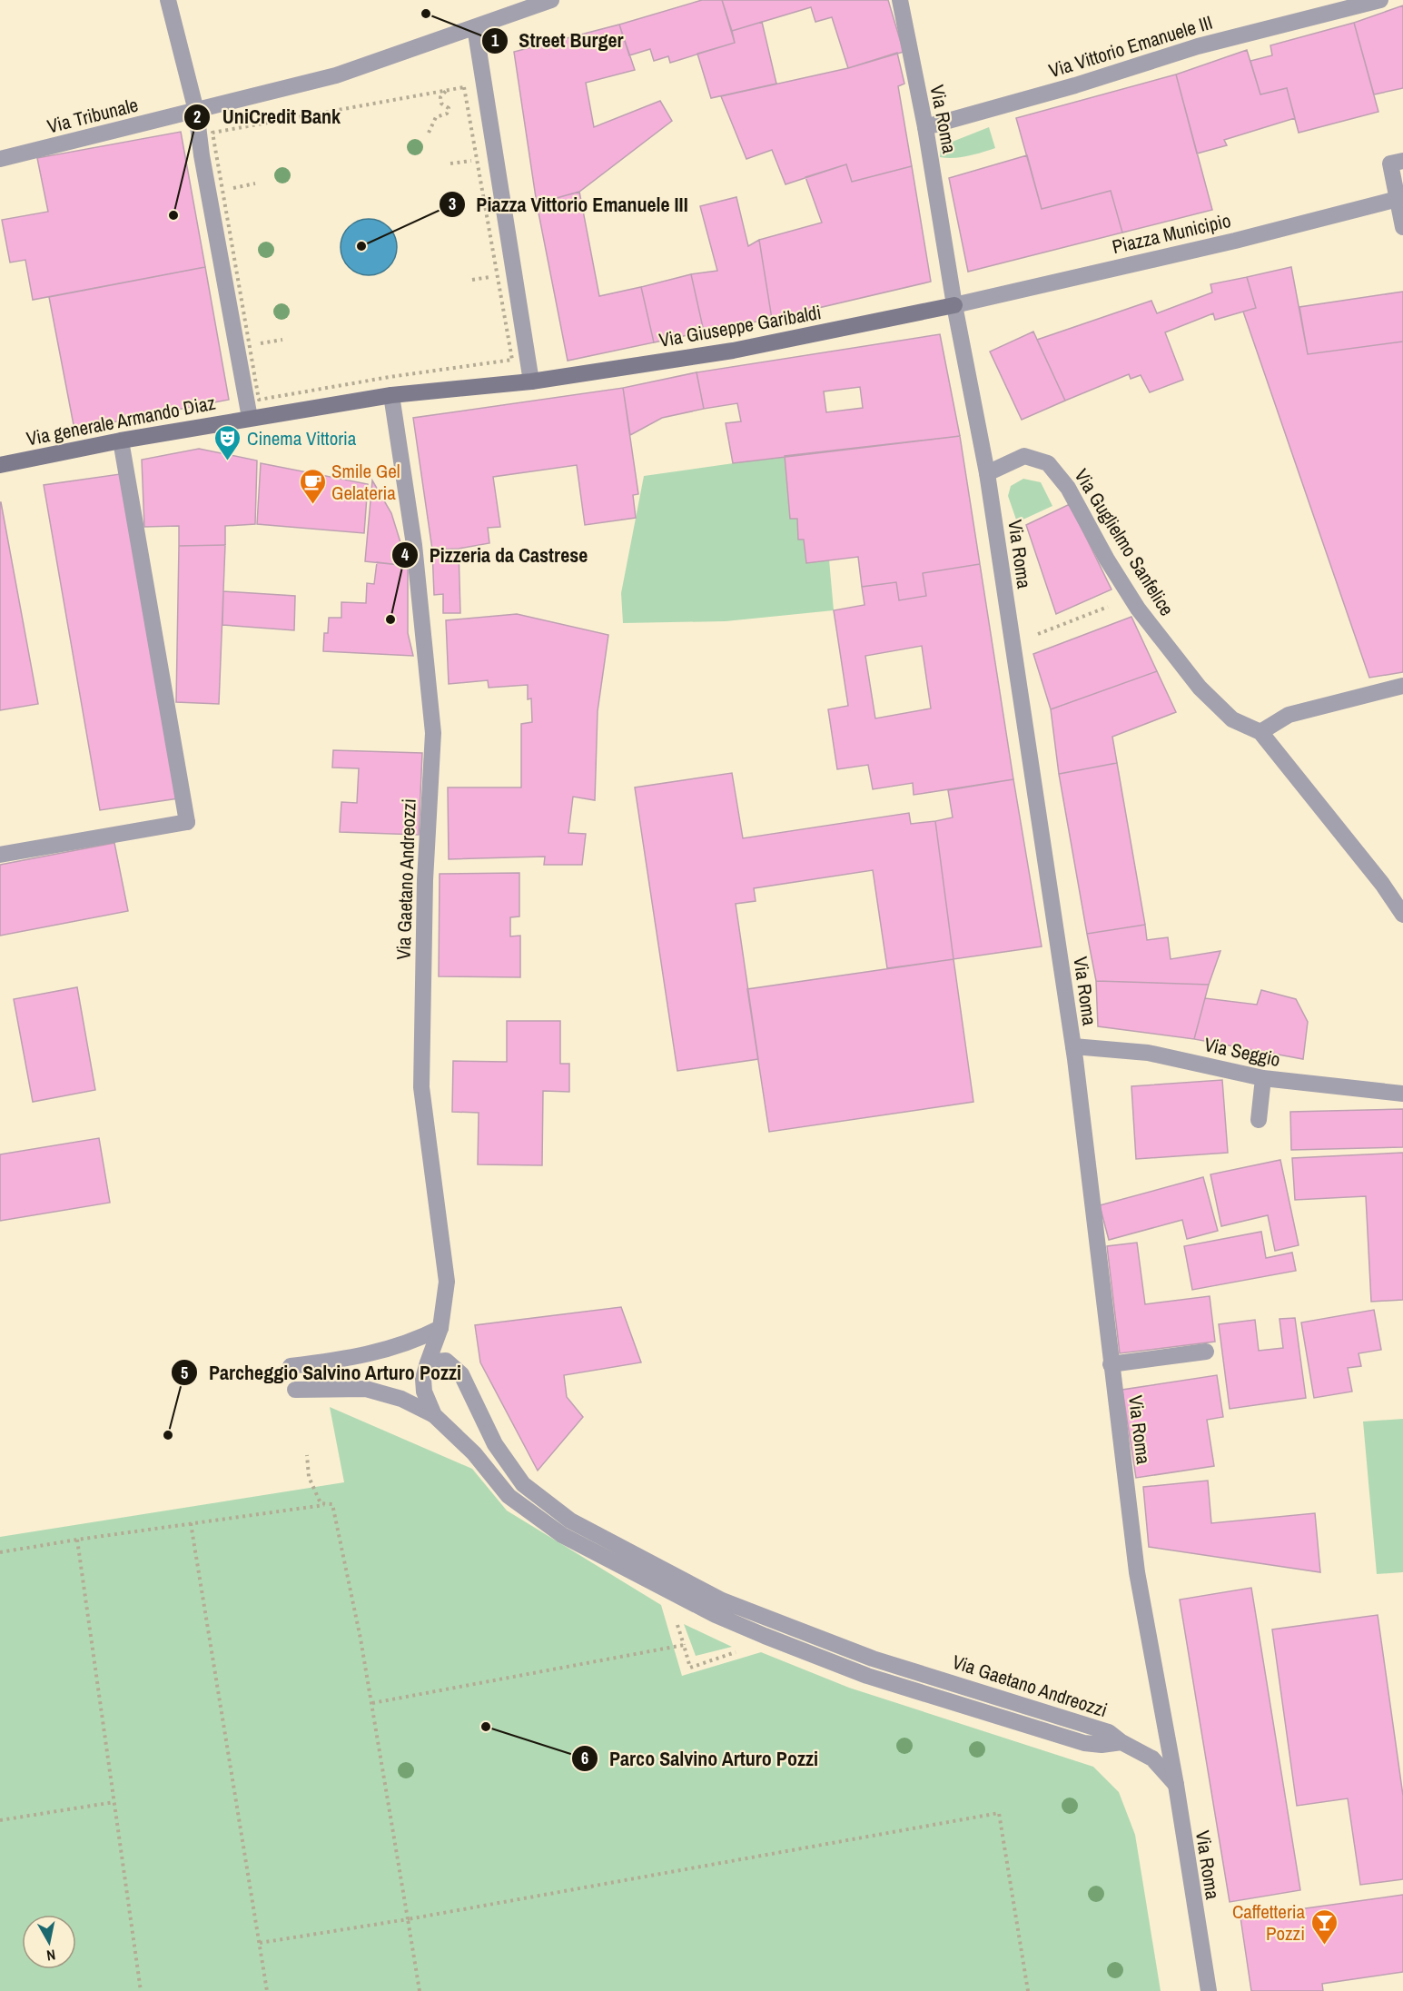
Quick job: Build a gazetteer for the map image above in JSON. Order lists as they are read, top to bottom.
{
  "streets": {
    "main road": ["Via Giuseppe Garibaldi", "Via generale Armando Diaz"],
    "street": [
      "Via Vittorio Emanuele III",
      "Via Tribunale",
      "Via Roma",
      "Piazza Municipio",
      "Via Guglielmo Sanfelice",
      "Via Gaetano Andreozzi",
      "Via Seggio"
    ]
  },
  "crossings": [
    ["Via Vittorio Emanuele III", "Via Roma"],
    ["Via Roma", "Piazza Municipio"],
    ["Via Roma", "Via Giuseppe Garibaldi"],
    ["Via Roma", "Via Guglielmo Sanfelice"],
    ["Via Roma", "Via Seggio"],
    ["Piazza Municipio", "Via Giuseppe Garibaldi"],
    ["Via Giuseppe Garibaldi", "Via generale Armando Diaz"],
    ["Via Giuseppe Garibaldi", "Via Gaetano Andreozzi"],
    ["Via generale Armando Diaz", "Via Gaetano Andreozzi"]
  ],
  "places": {
    "other": [
      "Street Burger",
      "UniCredit Bank",
      "Piazza Vittorio Emanuele III",
      "Pizzeria da Castrese",
      "Parcheggio Salvino Arturo Pozzi",
      "Parco Salvino Arturo Pozzi"
    ],
    "theatre": ["Cinema Vittoria"],
    "cafe": ["Smile Gel Gelateria"],
    "bar": ["Caffetteria Pozzi"]
  },
  "north": "bottom"
}
